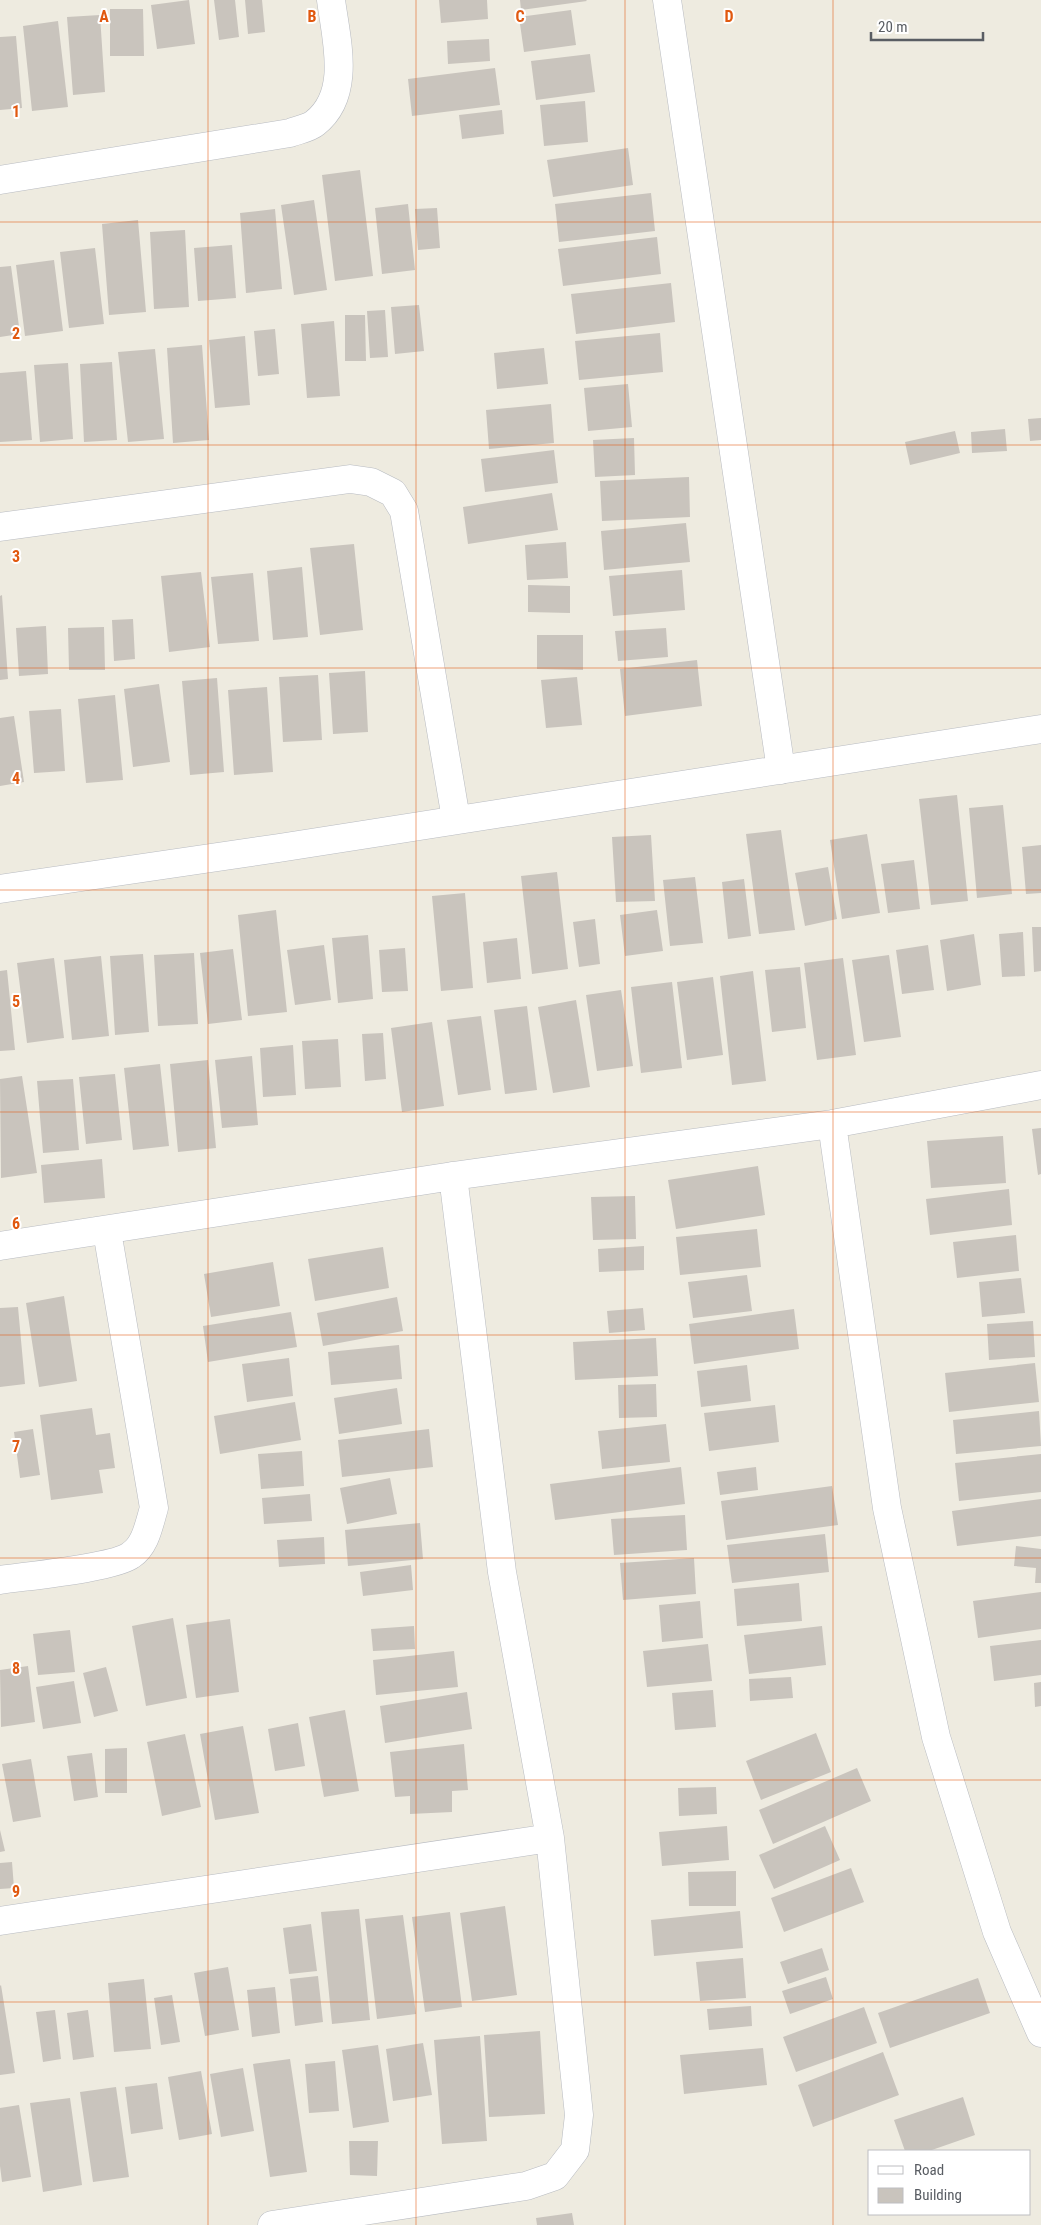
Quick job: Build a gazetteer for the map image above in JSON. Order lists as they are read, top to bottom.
{
  "legend": ["Road", "Building"],
  "scale_bar": "20 m",
  "grid": {
    "columns": [
      "A",
      "B",
      "C",
      "D"
    ],
    "rows": [
      "1",
      "2",
      "3",
      "4",
      "5",
      "6",
      "7",
      "8",
      "9"
    ]
  }
}
